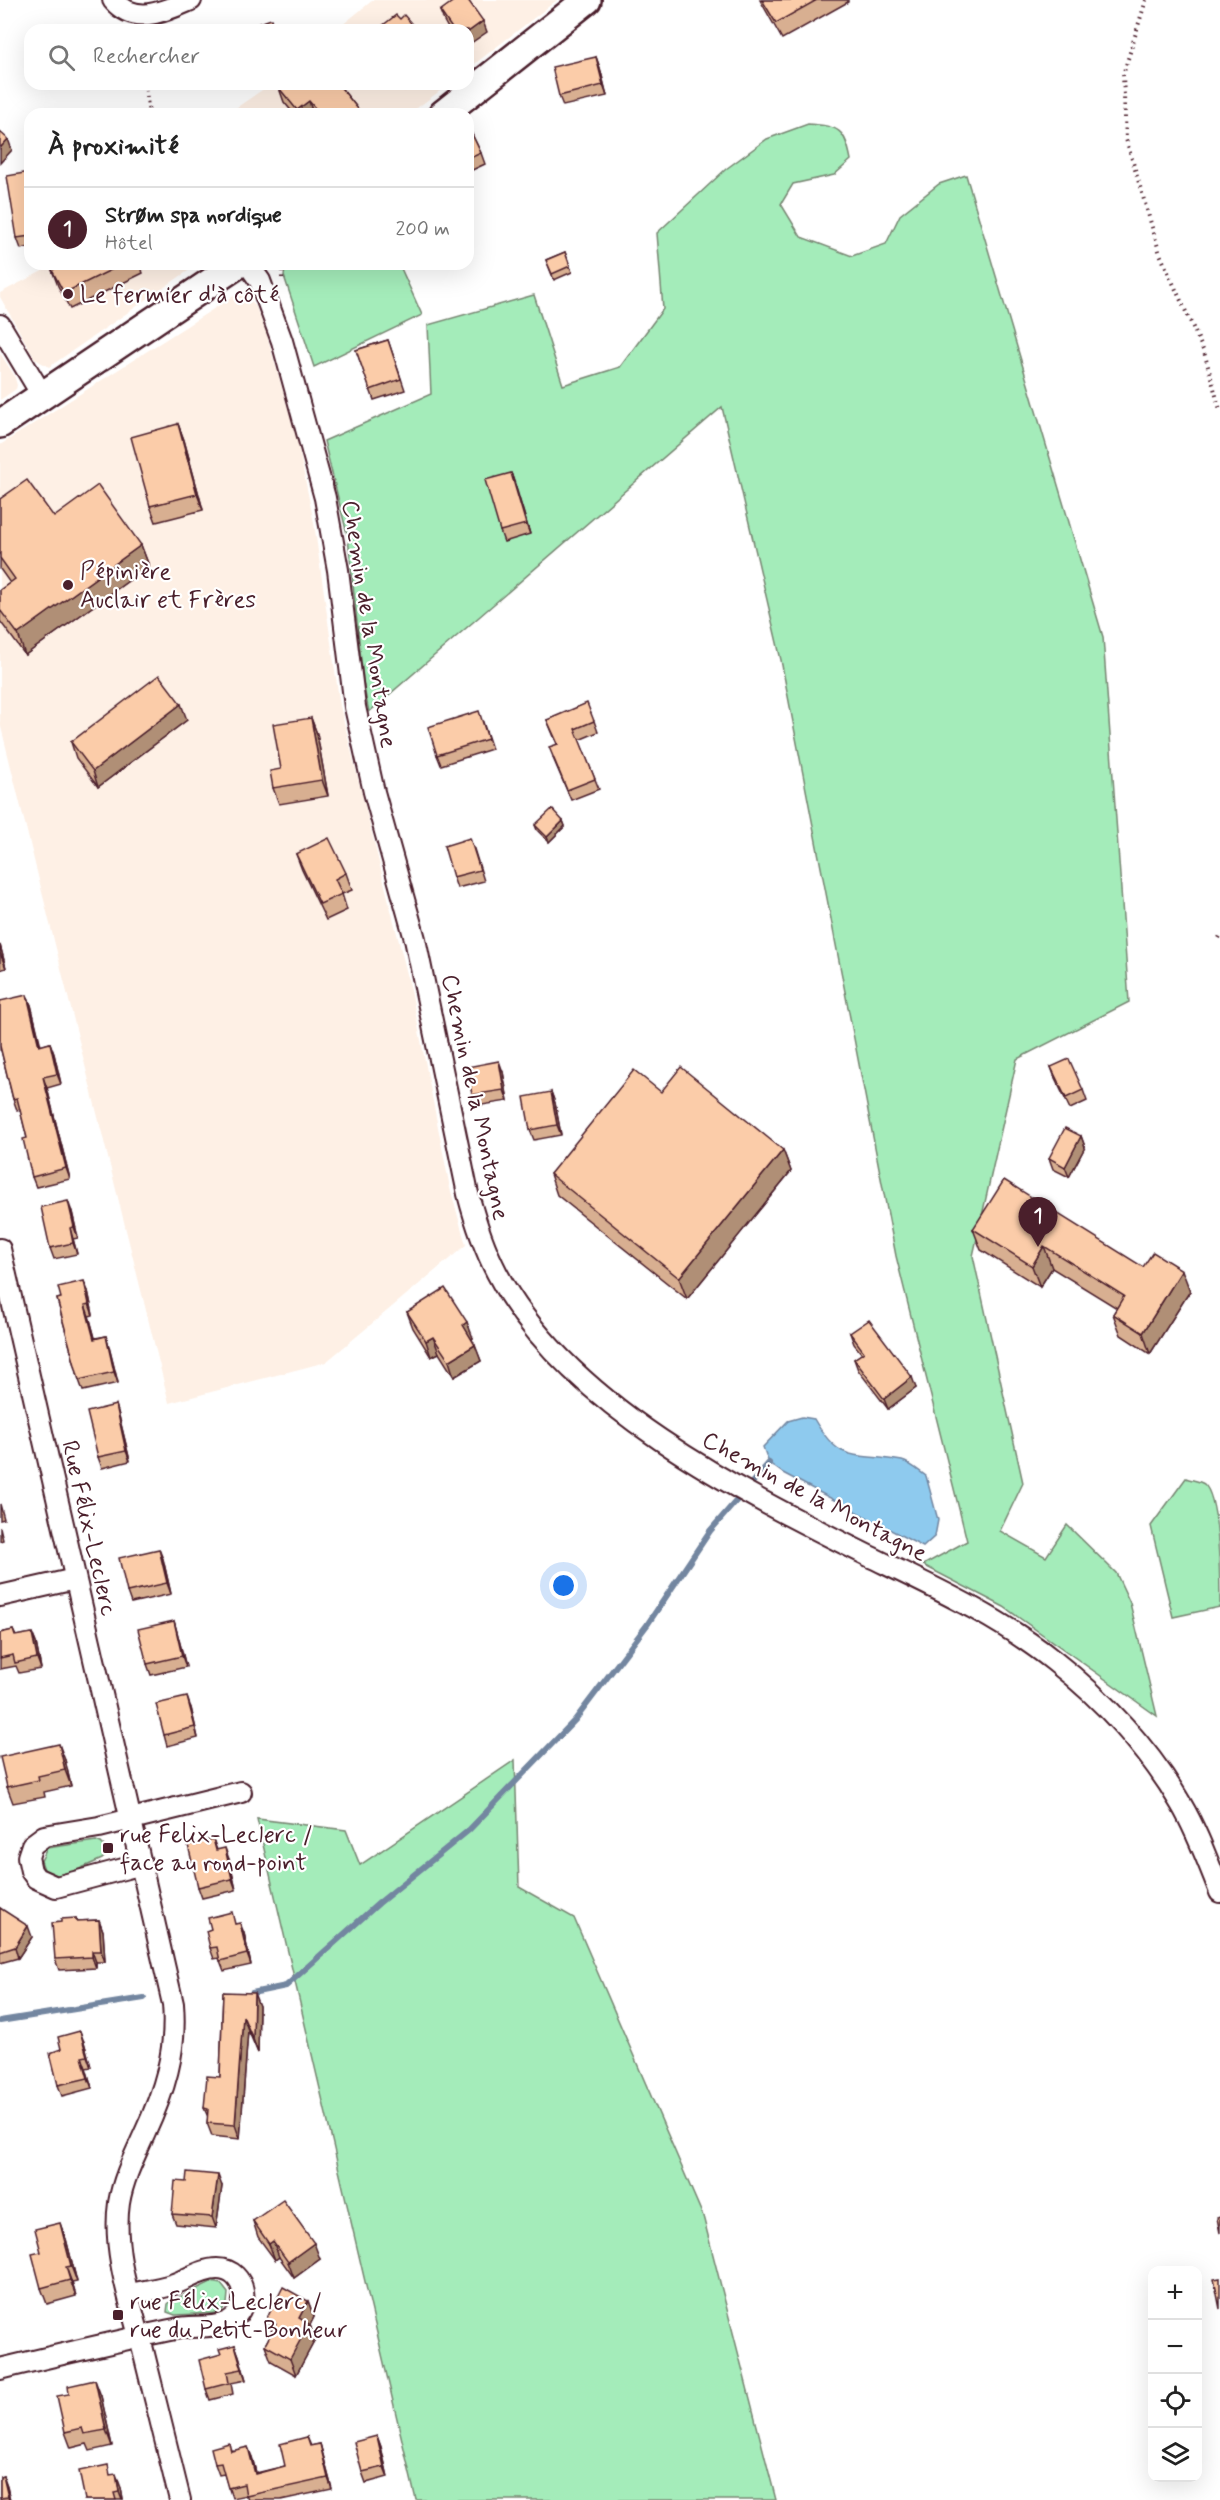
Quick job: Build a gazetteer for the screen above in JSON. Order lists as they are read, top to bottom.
{
  "streets": {
    "street": ["Chemin de la Montagne", "Rue Félix-Leclerc"]
  },
  "places": {
    "other": ["Le fermier d'à côté", "Pépinière Auclair et Frères"],
    "transit": ["rue Felix-Leclerc / face au rond-point", "rue Félix-Leclerc / rue du Petit-Bonheur"]
  },
  "page": {
    "search": "Rechercher",
    "heading": "À proximité",
    "list": [
      {
        "mark": "1",
        "name": "Strøm spa nordique",
        "note": "Hôtel",
        "value": "200 m"
      }
    ],
    "pins": "1",
    "map_buttons": ["+", "−"]
  }
}
